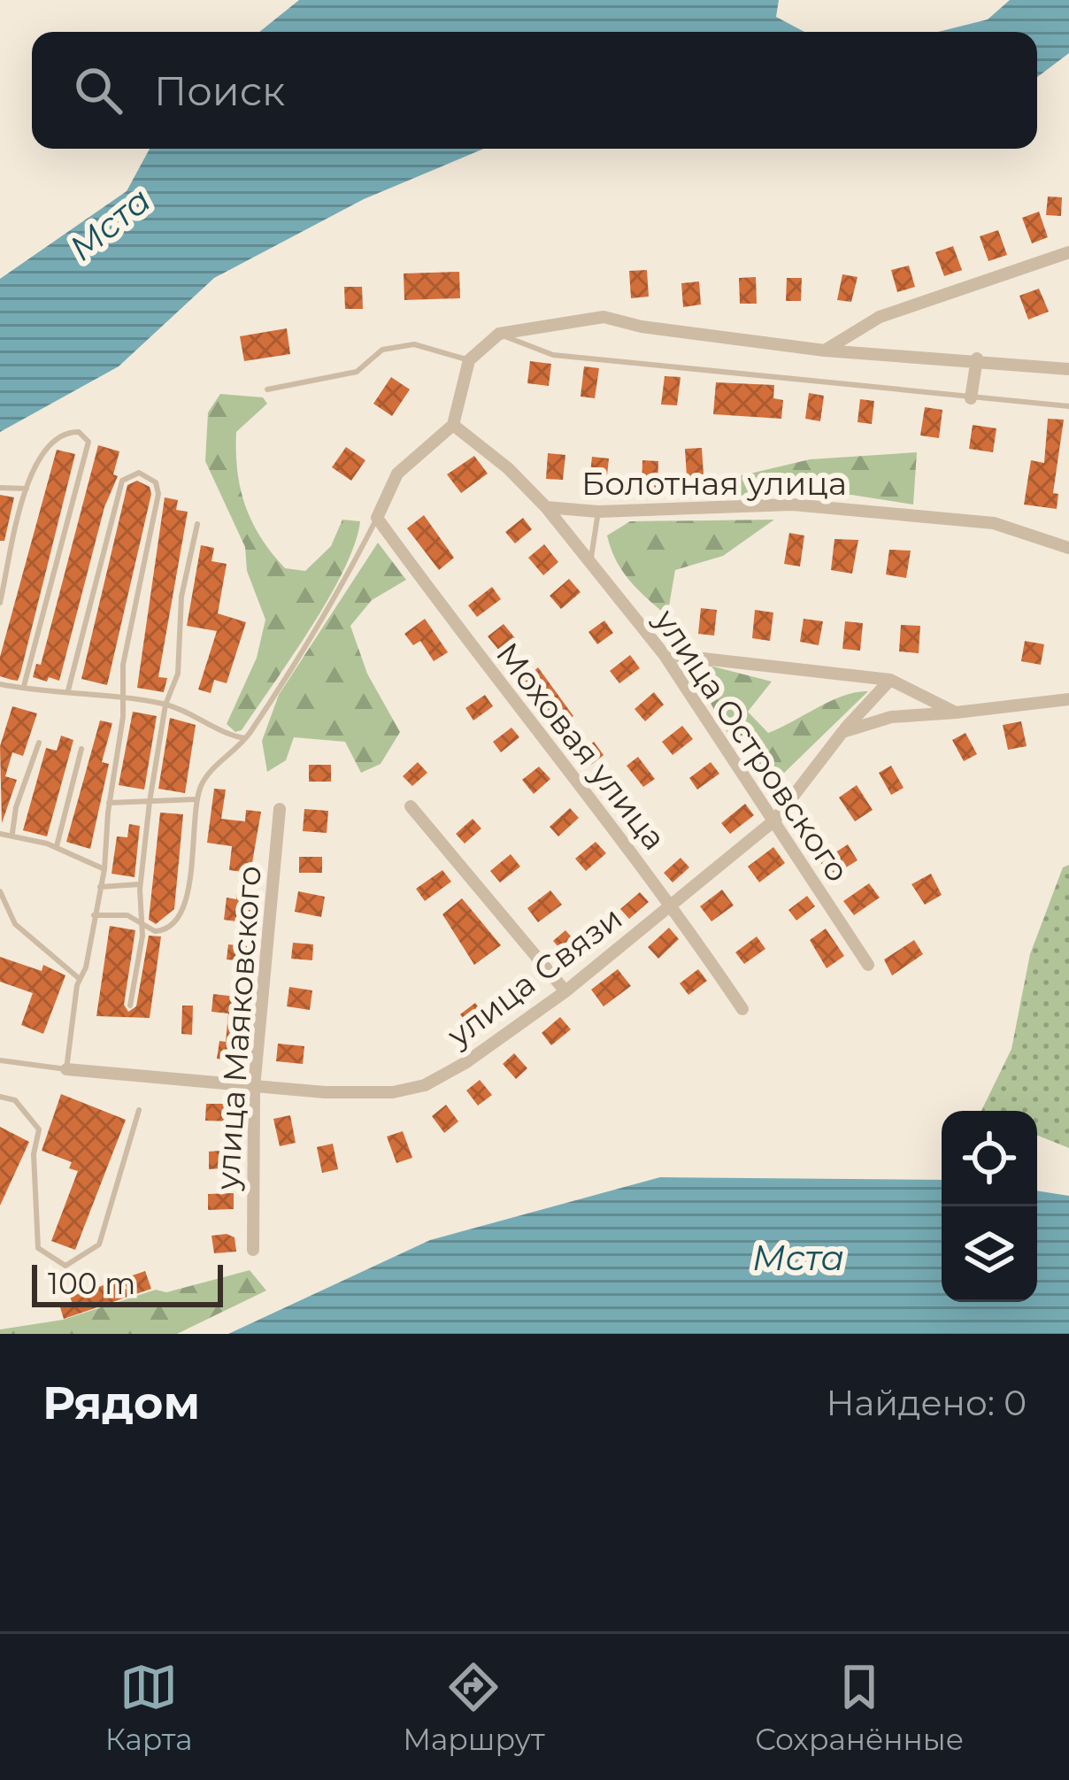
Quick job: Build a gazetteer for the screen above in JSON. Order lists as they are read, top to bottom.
{
  "streets": {
    "street": [
      "Болотная улица",
      "улица Островского",
      "Моховая улица",
      "улица Связи",
      "улица Маяковского"
    ]
  },
  "crossings": [
    ["Болотная улица", "улица Островского"],
    ["улица Островского", "улица Связи"],
    ["Моховая улица", "улица Связи"],
    ["улица Связи", "улица Маяковского"]
  ],
  "water": ["Мста"],
  "scale_bar": "100 m",
  "page": {
    "search": "Поиск",
    "scale": "100 m",
    "heading": ["Рядом", "Найдено: 0"],
    "nav": ["Карта", "Маршрут", "Сохранённые"]
  }
}
